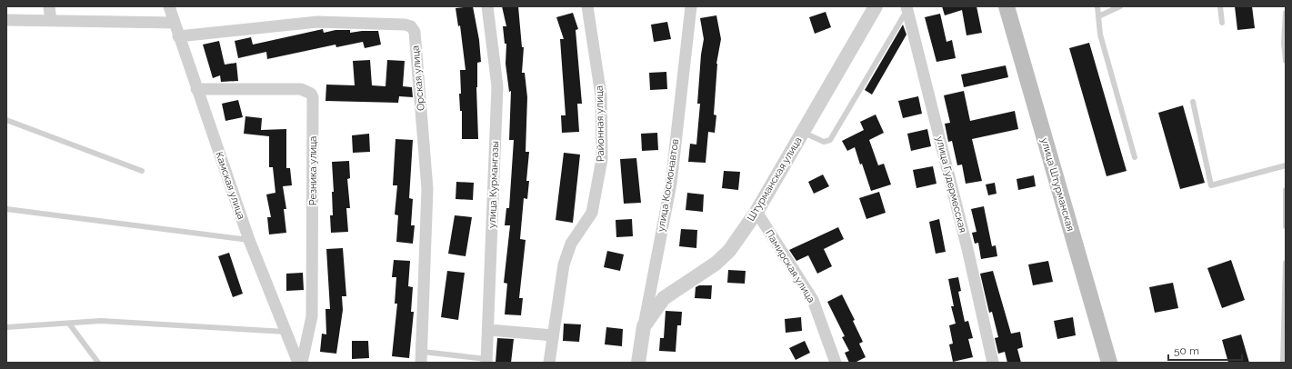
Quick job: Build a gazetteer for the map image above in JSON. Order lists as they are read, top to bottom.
{
  "streets": {
    "main road": ["улица Штурманская"],
    "street": [
      "Орская улица",
      "Районная улица",
      "Резника улица",
      "Штурманская улица",
      "улица Курмангазы",
      "улица Гудермесская",
      "Камская улица",
      "улица Космонавтов",
      "Памирская улица"
    ]
  },
  "crossings": [
    ["Орская улица", "Камская улица"],
    ["Резника улица", "Камская улица"],
    ["Штурманская улица", "улица Космонавтов"],
    ["Штурманская улица", "Памирская улица"]
  ],
  "scale_bar": "50 m"
}
